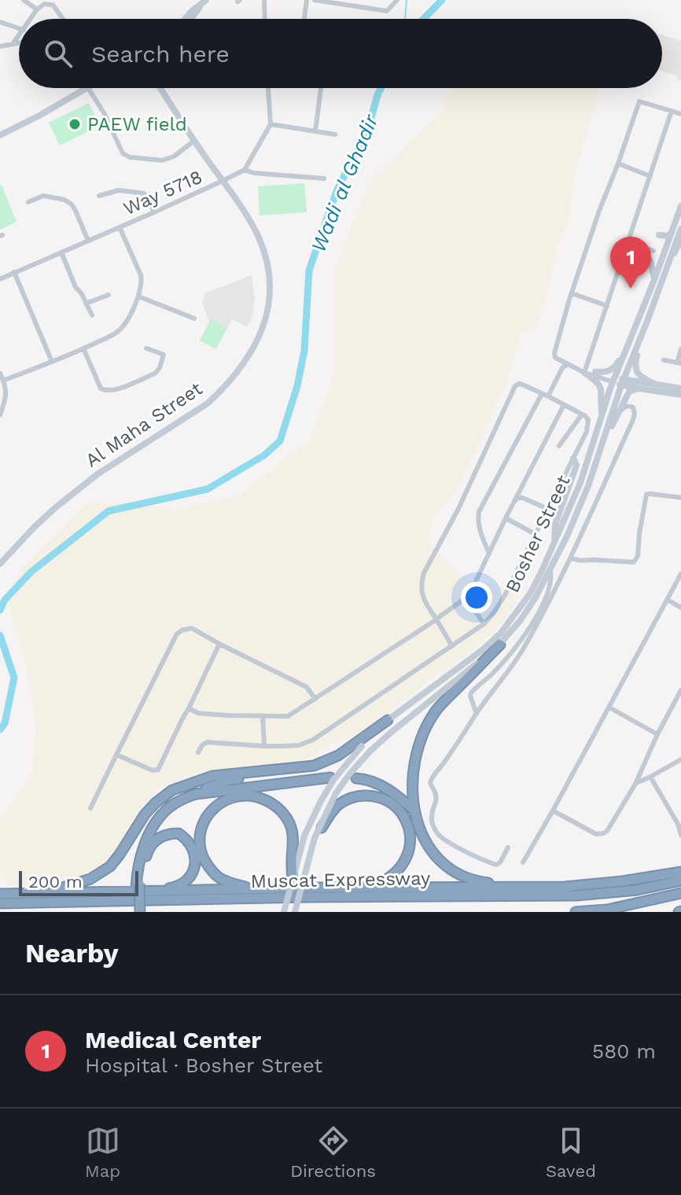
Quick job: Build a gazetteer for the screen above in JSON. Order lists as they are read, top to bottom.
{
  "streets": {
    "highway": ["Muscat Expressway"],
    "main road": ["Al Maha Street", "Bosher Street"],
    "street": ["Way 5718"]
  },
  "crossings": [
    ["Way 5718", "Al Maha Street"]
  ],
  "water": ["Wadi al Ghadir"],
  "places": ["PAEW field"],
  "scale_bar": "200 m",
  "page": {
    "search": "Search here",
    "pins": "1",
    "scale": "200 m",
    "heading": "Nearby",
    "list": [
      {
        "mark": "1",
        "name": "Medical Center",
        "note": "Hospital · Bosher Street",
        "value": "580 m"
      }
    ],
    "nav": ["Map", "Directions", "Saved"]
  }
}
